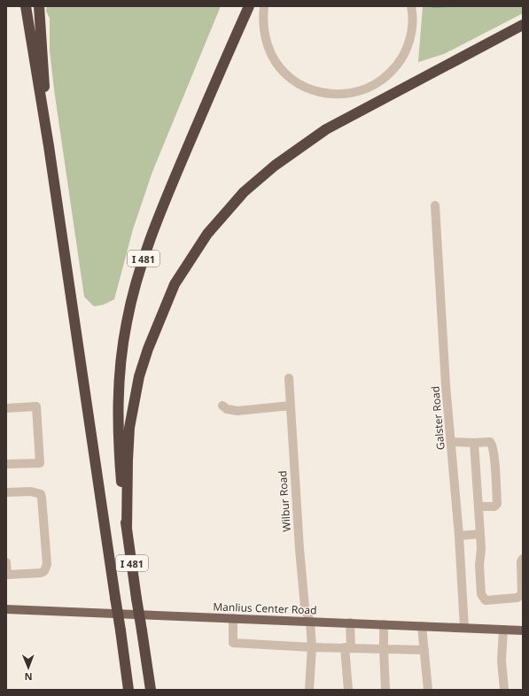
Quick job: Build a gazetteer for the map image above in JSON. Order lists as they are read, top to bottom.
{
  "streets": {
    "highway": ["I 481"],
    "main road": ["Manlius Center Road"],
    "street": ["Galster Road", "Wilbur Road"]
  },
  "crossings": [
    ["Galster Road", "Manlius Center Road"],
    ["Wilbur Road", "Manlius Center Road"]
  ],
  "north": "bottom"
}
